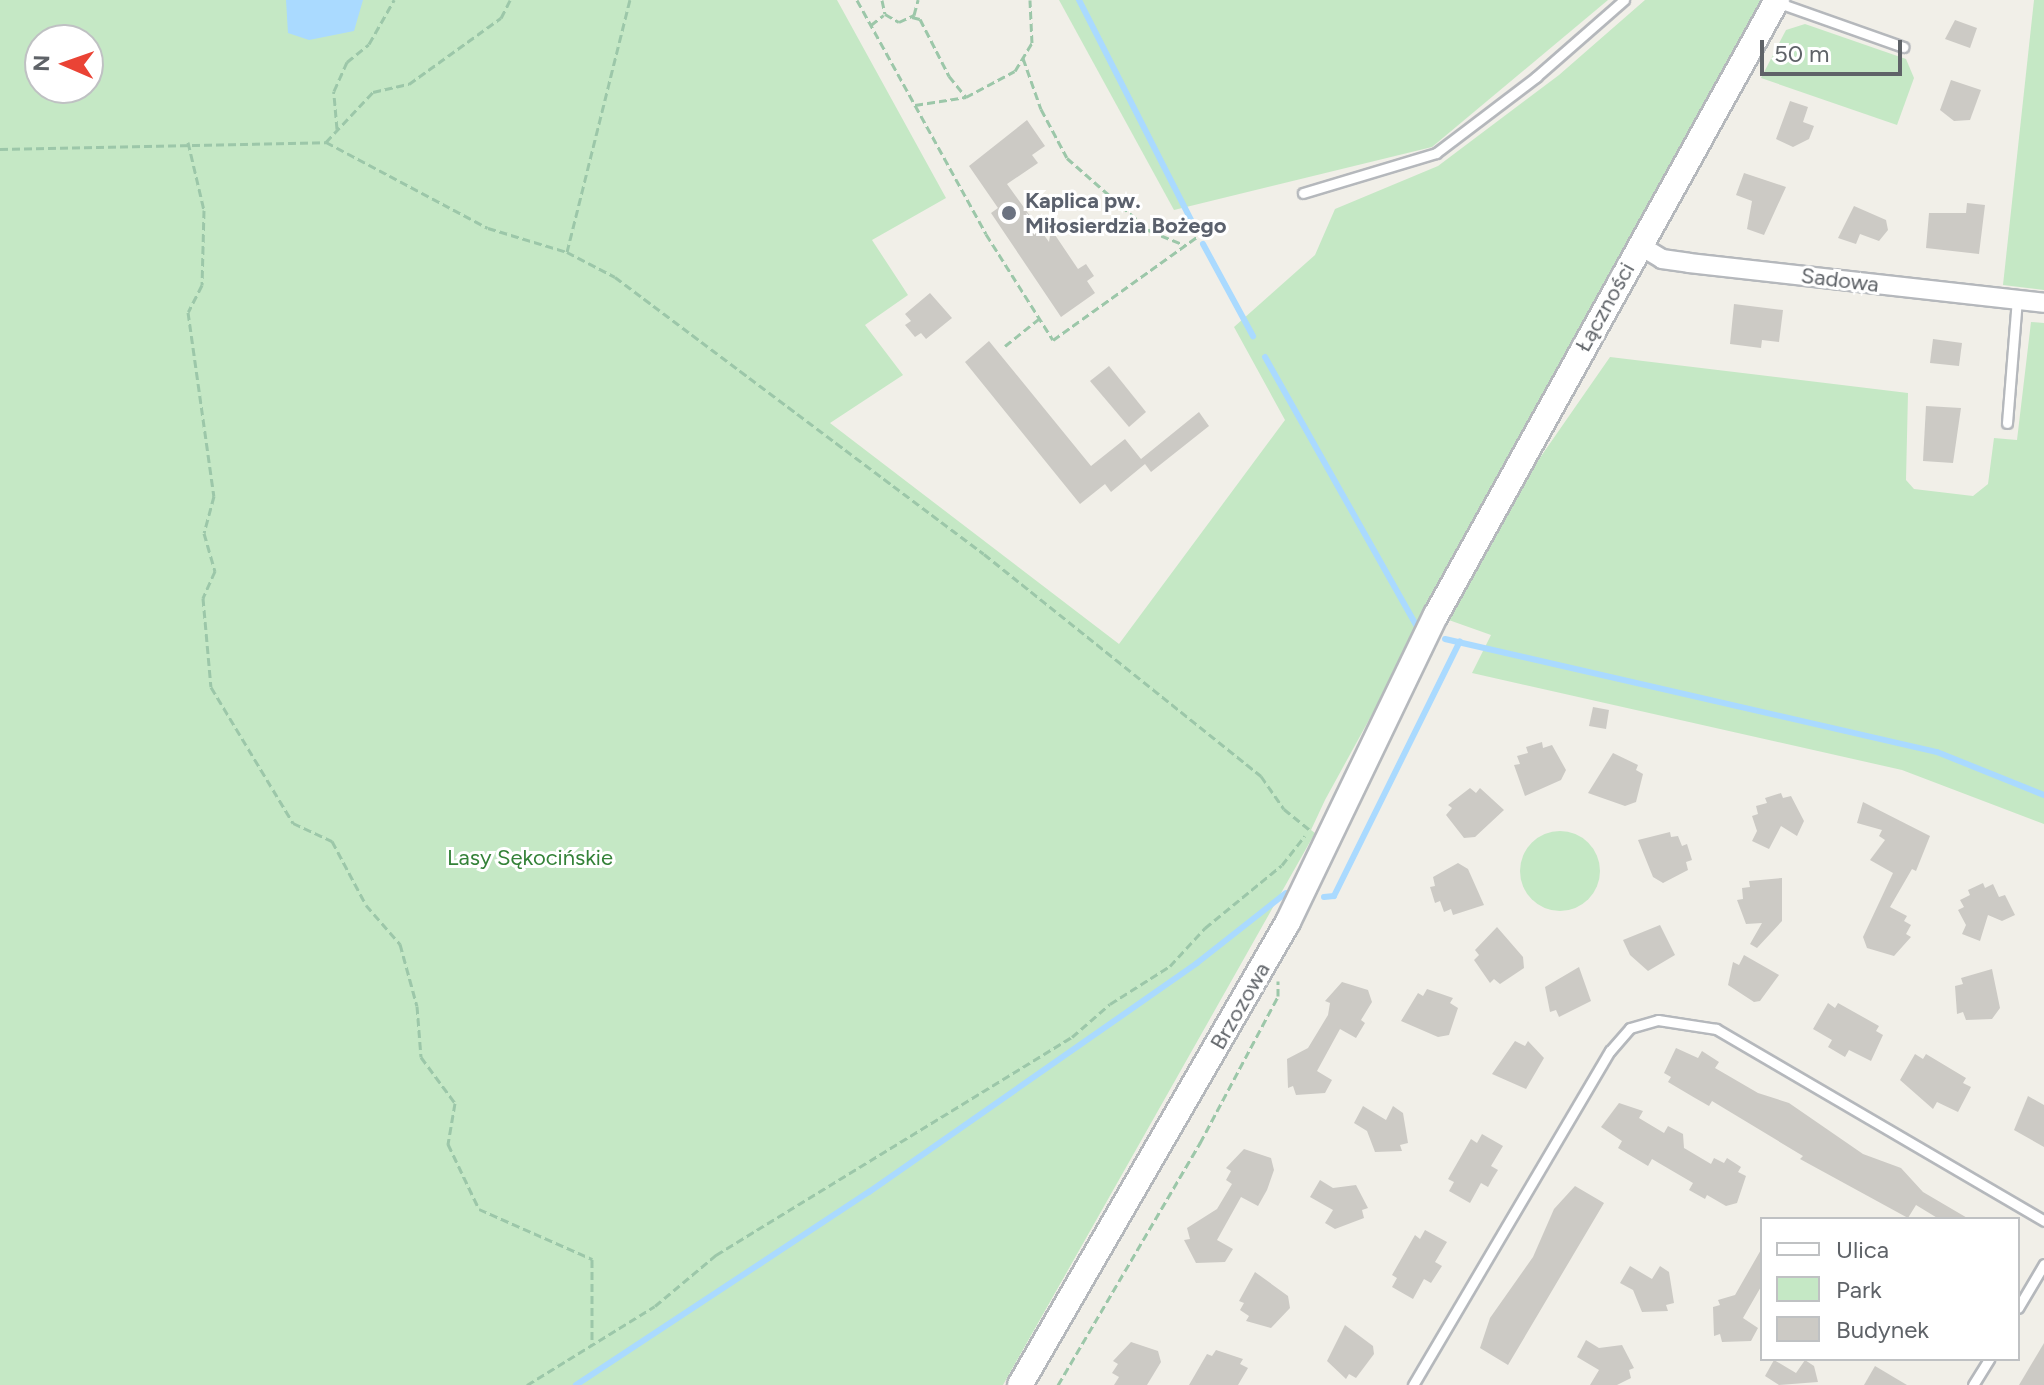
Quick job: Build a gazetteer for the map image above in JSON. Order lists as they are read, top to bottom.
{
  "streets": {
    "street": ["Sadowa", "Łączności", "Brzozowa"]
  },
  "crossings": [
    ["Sadowa", "Łączności"],
    ["Łączności", "Brzozowa"]
  ],
  "parks": ["Lasy Sękocińskie"],
  "places": ["Kaplica pw. Miłosierdzia Bożego"],
  "legend": ["Ulica", "Park", "Budynek"],
  "scale_bar": "50 m",
  "north": "left"
}
